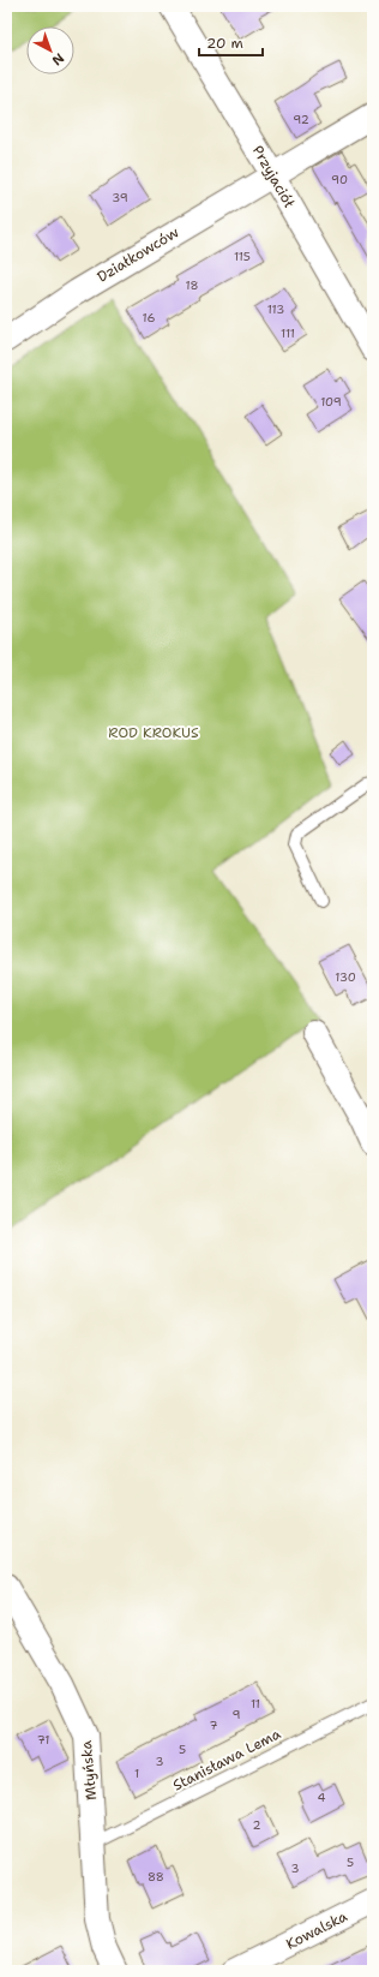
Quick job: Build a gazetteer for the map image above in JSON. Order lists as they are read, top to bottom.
{
  "streets": {
    "street": [
      "Przyjaciół",
      "Działkowców",
      "Młyńska",
      "Kowalska"
    ],
    "lane": ["Stanisława Lema"]
  },
  "crossings": [
    ["Przyjaciół", "Działkowców"],
    ["Stanisława Lema", "Młyńska"]
  ],
  "parks": ["ROD KROKUS"],
  "house_numbers": [
    "92",
    "90",
    "39",
    "115",
    "18",
    "113",
    "16",
    "111",
    "109",
    "130",
    "11",
    "9",
    "7",
    "71",
    "5",
    "3",
    "1",
    "4",
    "2",
    "5",
    "3",
    "88"
  ],
  "scale_bar": "20 m",
  "north": "bottom right"
}
